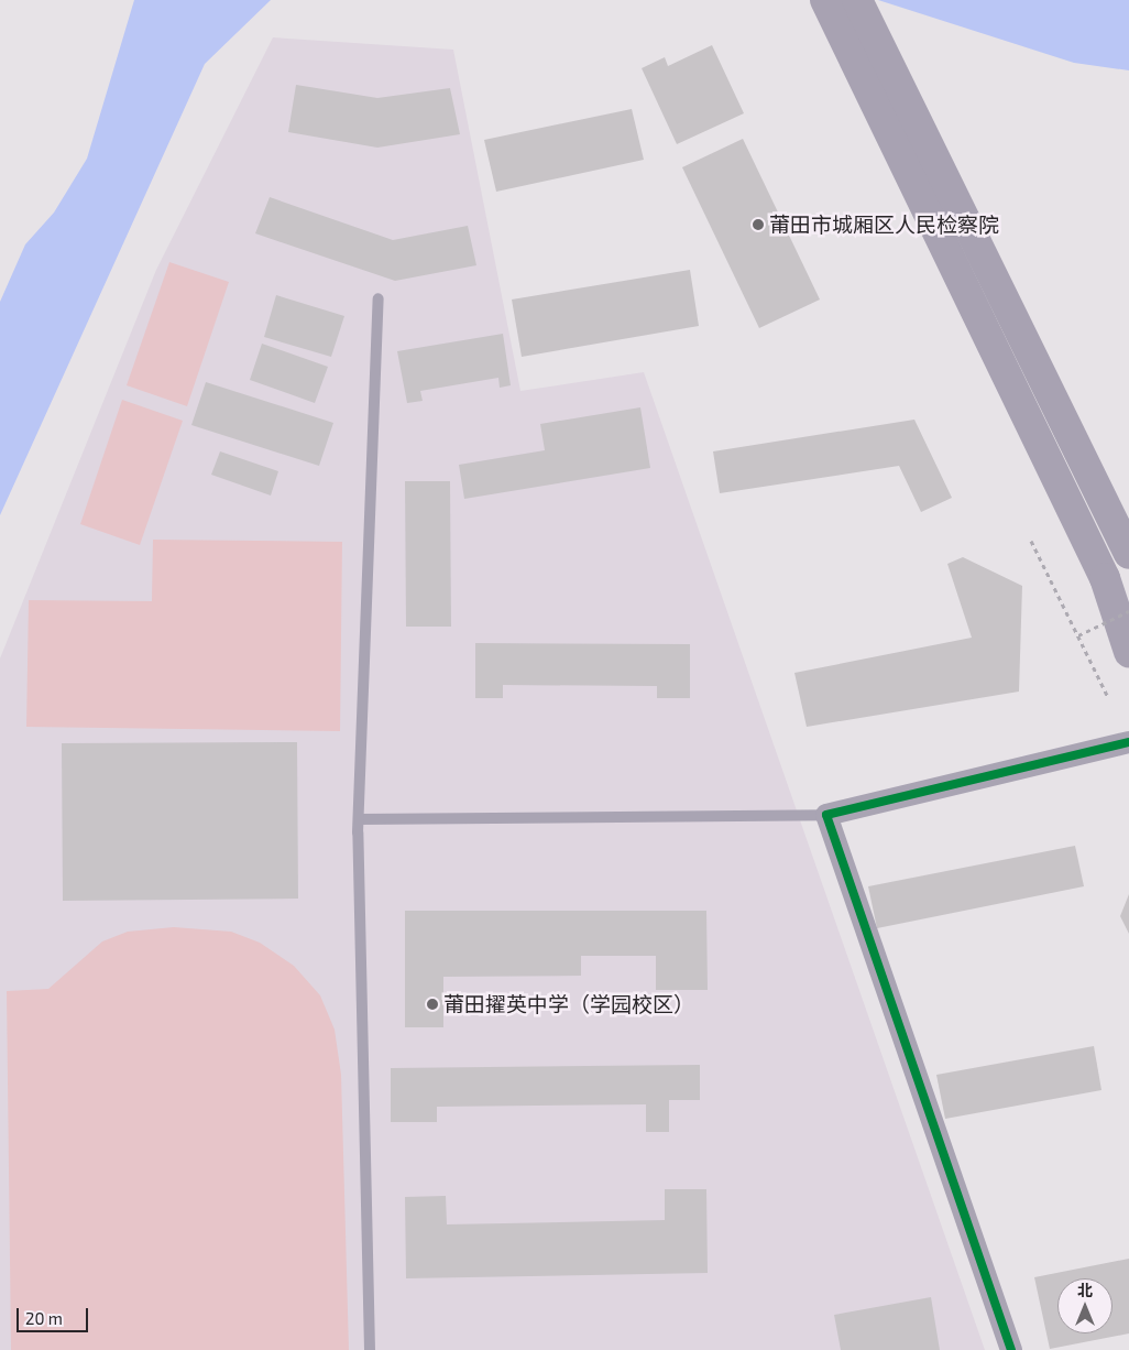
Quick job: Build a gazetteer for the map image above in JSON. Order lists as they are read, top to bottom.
{
  "places": ["莆田市城厢区人民检察院", "莆田擢英中学（学园校区）"],
  "scale_bar": "20 m",
  "north": "top"
}
